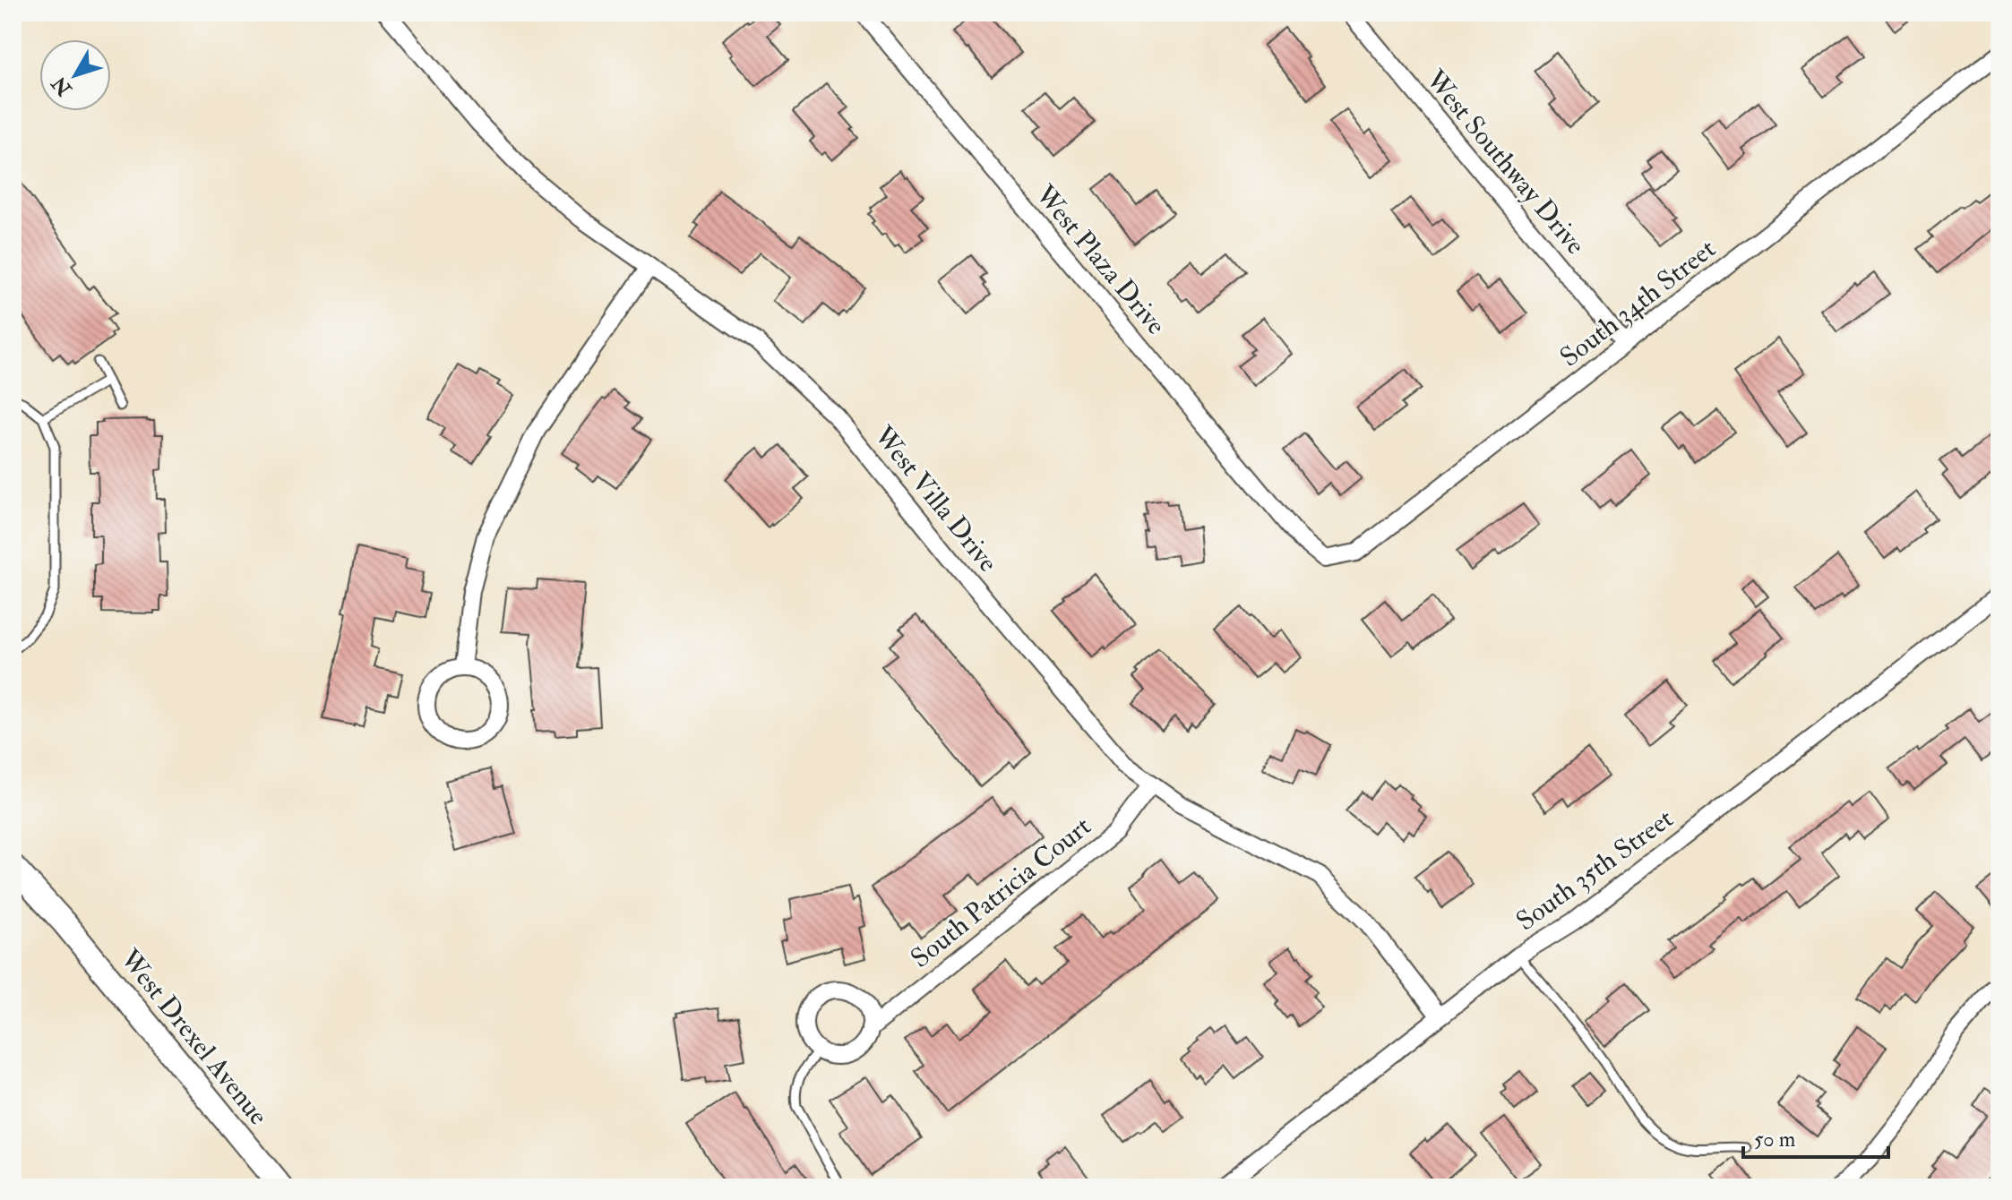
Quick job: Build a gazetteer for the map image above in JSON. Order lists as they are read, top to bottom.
{
  "streets": {
    "street": [
      "West Southway Drive",
      "West Plaza Drive",
      "South 34th Street",
      "West Villa Drive",
      "South 35th Street",
      "South Patricia Court",
      "West Drexel Avenue"
    ]
  },
  "crossings": [
    ["West Southway Drive", "South 34th Street"],
    ["West Plaza Drive", "South 34th Street"],
    ["West Villa Drive", "South 35th Street"],
    ["West Villa Drive", "South Patricia Court"]
  ],
  "scale_bar": "50 m",
  "north": "bottom left"
}
